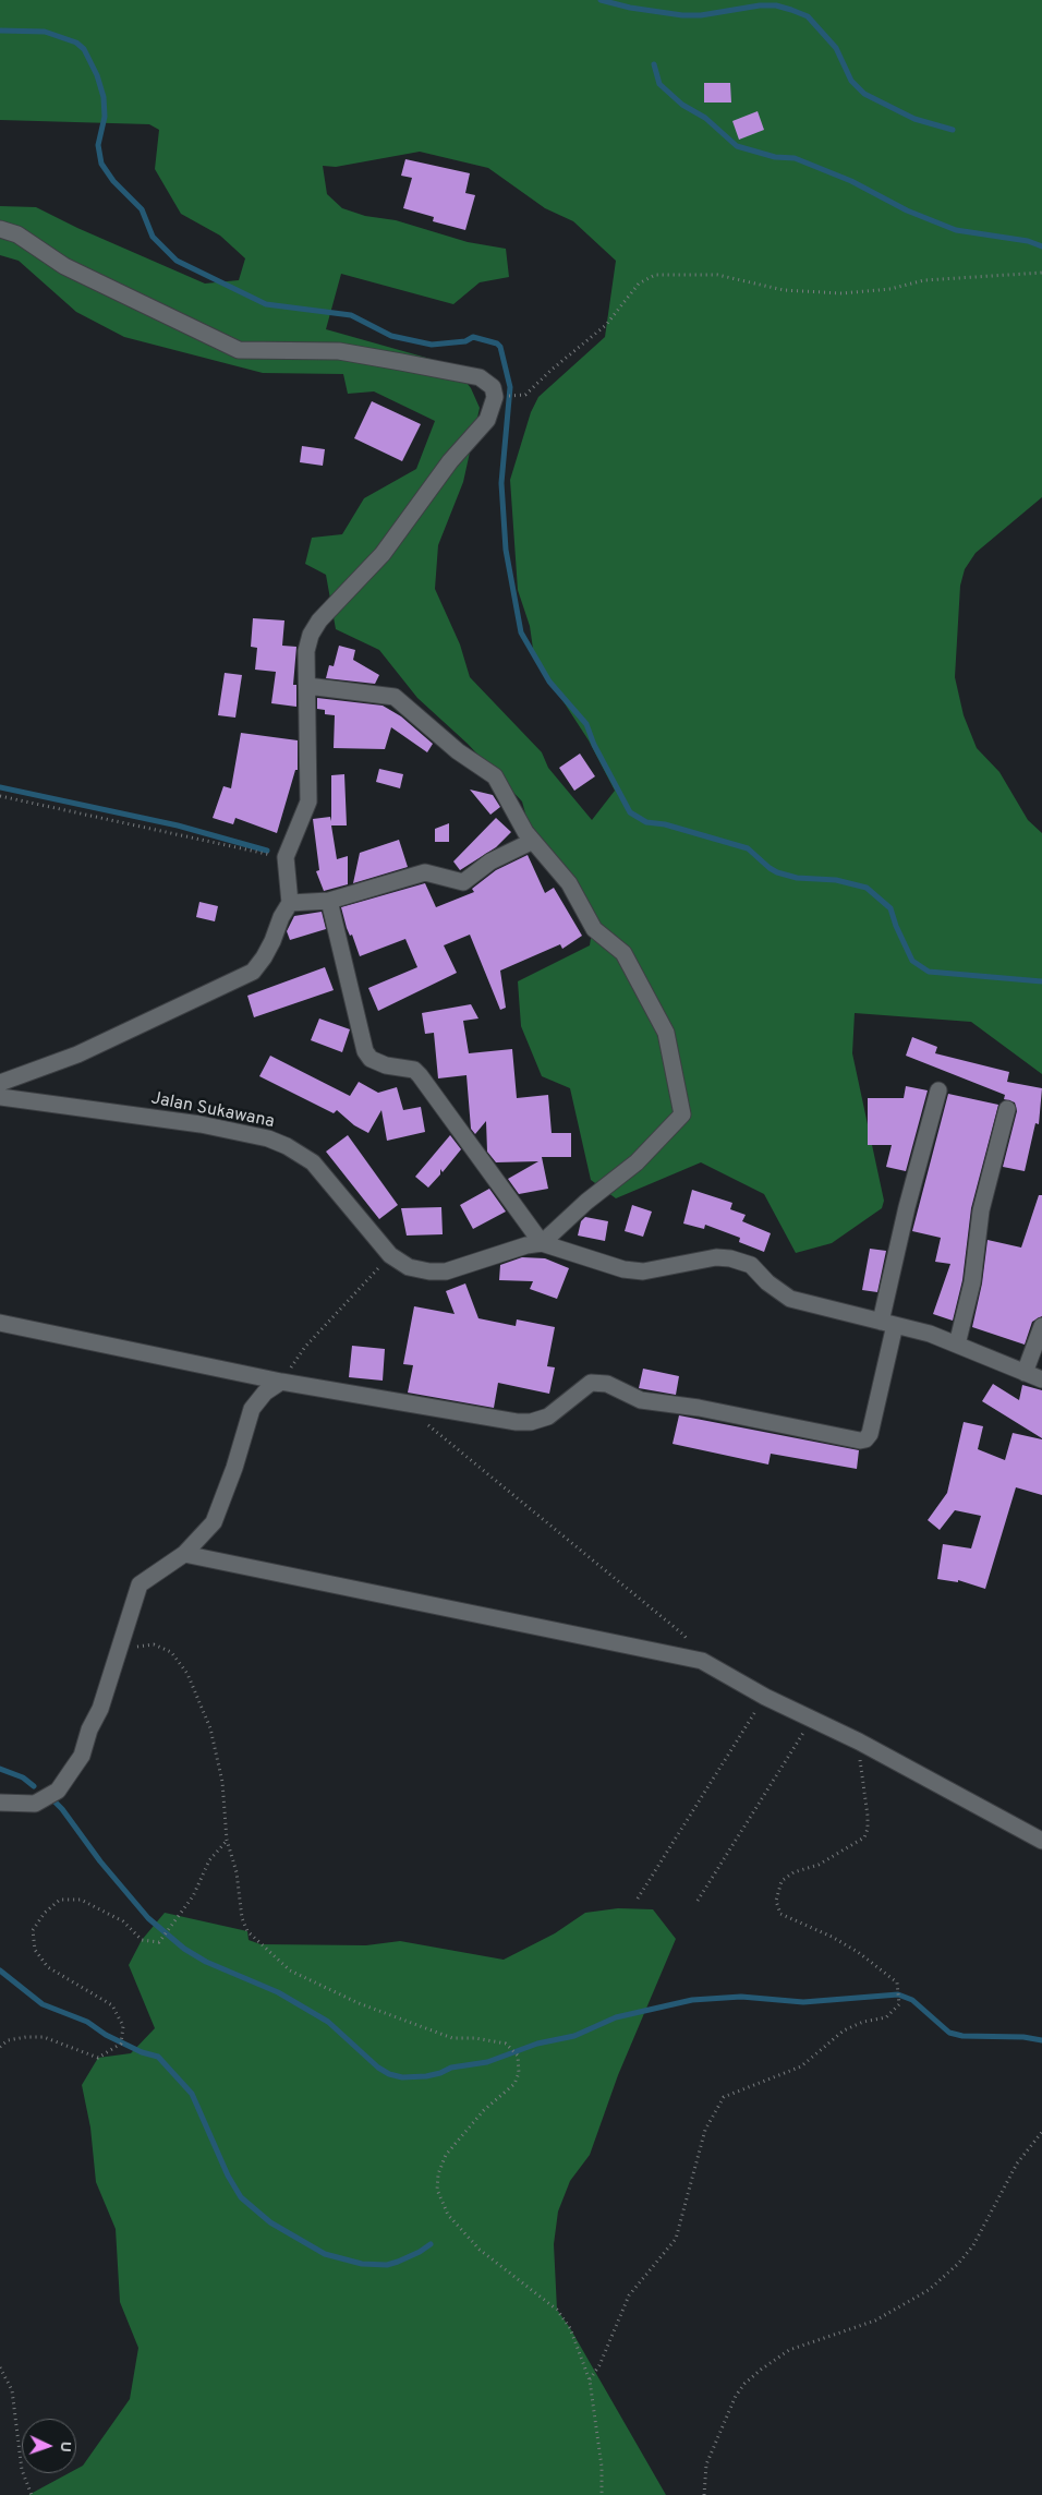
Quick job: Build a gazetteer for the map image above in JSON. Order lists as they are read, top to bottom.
{
  "streets": {
    "street": ["Jalan Sukawana"]
  },
  "north": "right"
}
